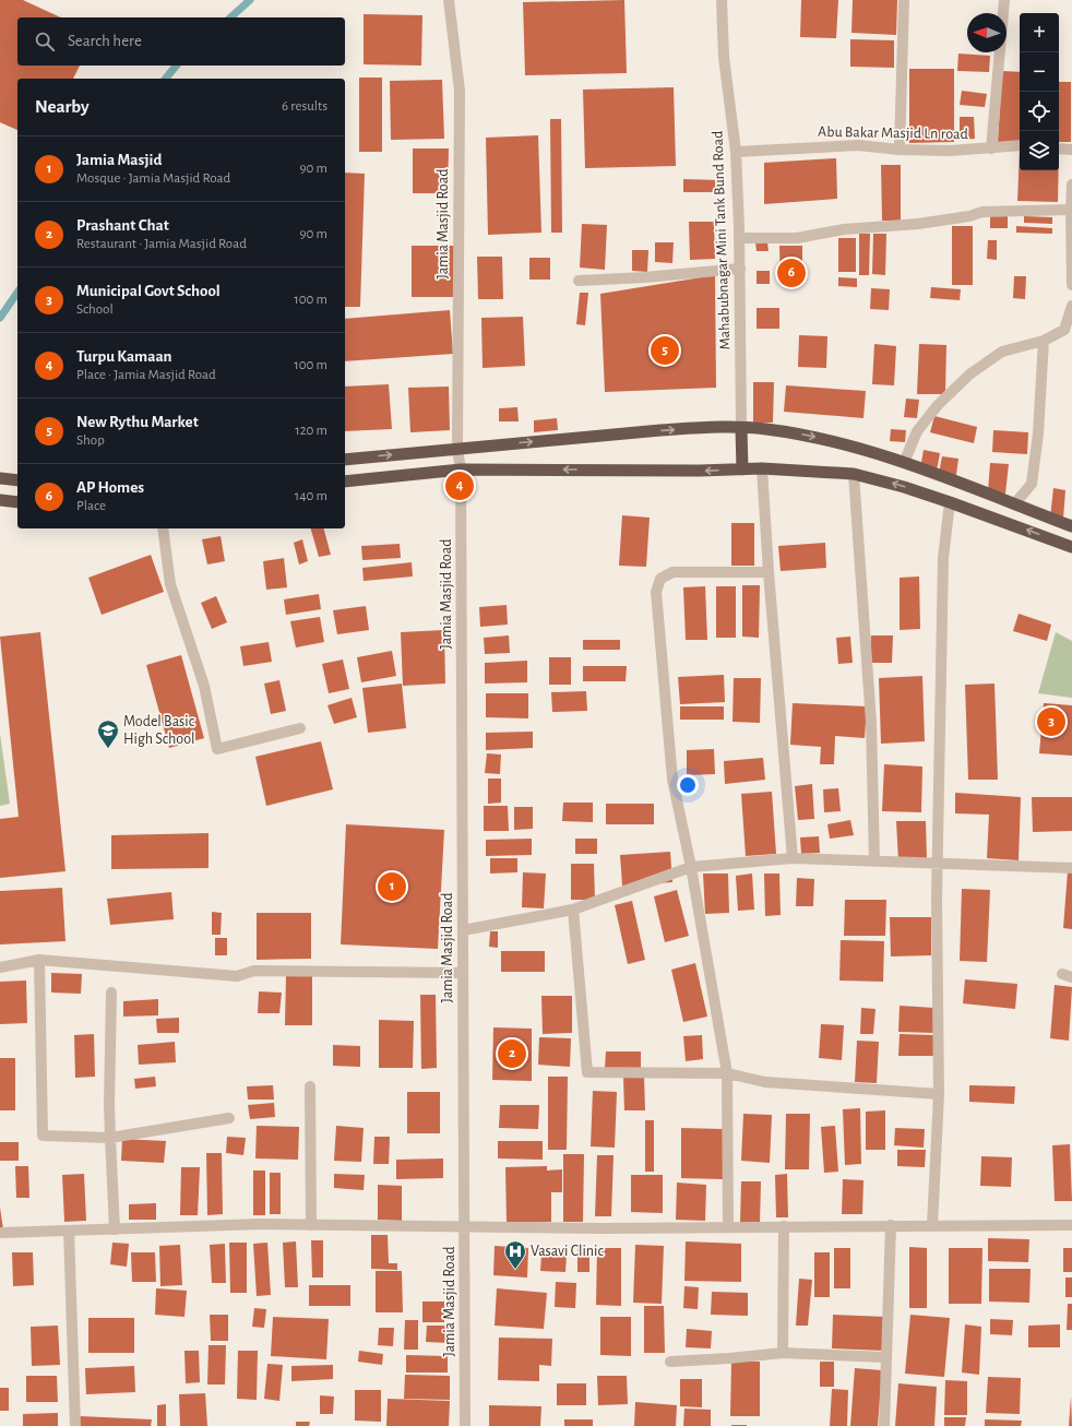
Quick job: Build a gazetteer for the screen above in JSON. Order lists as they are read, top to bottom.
{
  "streets": {
    "street": ["Abu Bakar Masjid Ln road", "Jamia Masjid Road", "Mahabubnagar Mini Tank Bund Road"]
  },
  "crossings": [
    ["Abu Bakar Masjid Ln road", "Mahabubnagar Mini Tank Bund Road"]
  ],
  "places": {
    "school or university": ["Model Basic High School"],
    "hospital": ["Vasavi Clinic"]
  },
  "north": "left",
  "page": {
    "map_buttons": ["+", "−"],
    "search": "Search here",
    "heading": ["Nearby", "6 results"],
    "list": [
      {
        "mark": "1",
        "name": "Jamia Masjid",
        "note": "Mosque · Jamia Masjid Road",
        "value": "90 m"
      },
      {
        "mark": "2",
        "name": "Prashant Chat",
        "note": "Restaurant · Jamia Masjid Road",
        "value": "90 m"
      },
      {
        "mark": "3",
        "name": "Municipal Govt School",
        "note": "School",
        "value": "100 m"
      },
      {
        "mark": "4",
        "name": "Turpu Kamaan",
        "note": "Place · Jamia Masjid Road",
        "value": "100 m"
      },
      {
        "mark": "5",
        "name": "New Rythu Market",
        "note": "Shop",
        "value": "120 m"
      },
      {
        "mark": "6",
        "name": "AP Homes",
        "note": "Place",
        "value": "140 m"
      }
    ],
    "pins": [
      "6",
      "5",
      "4",
      "3",
      "1",
      "2"
    ]
  }
}
